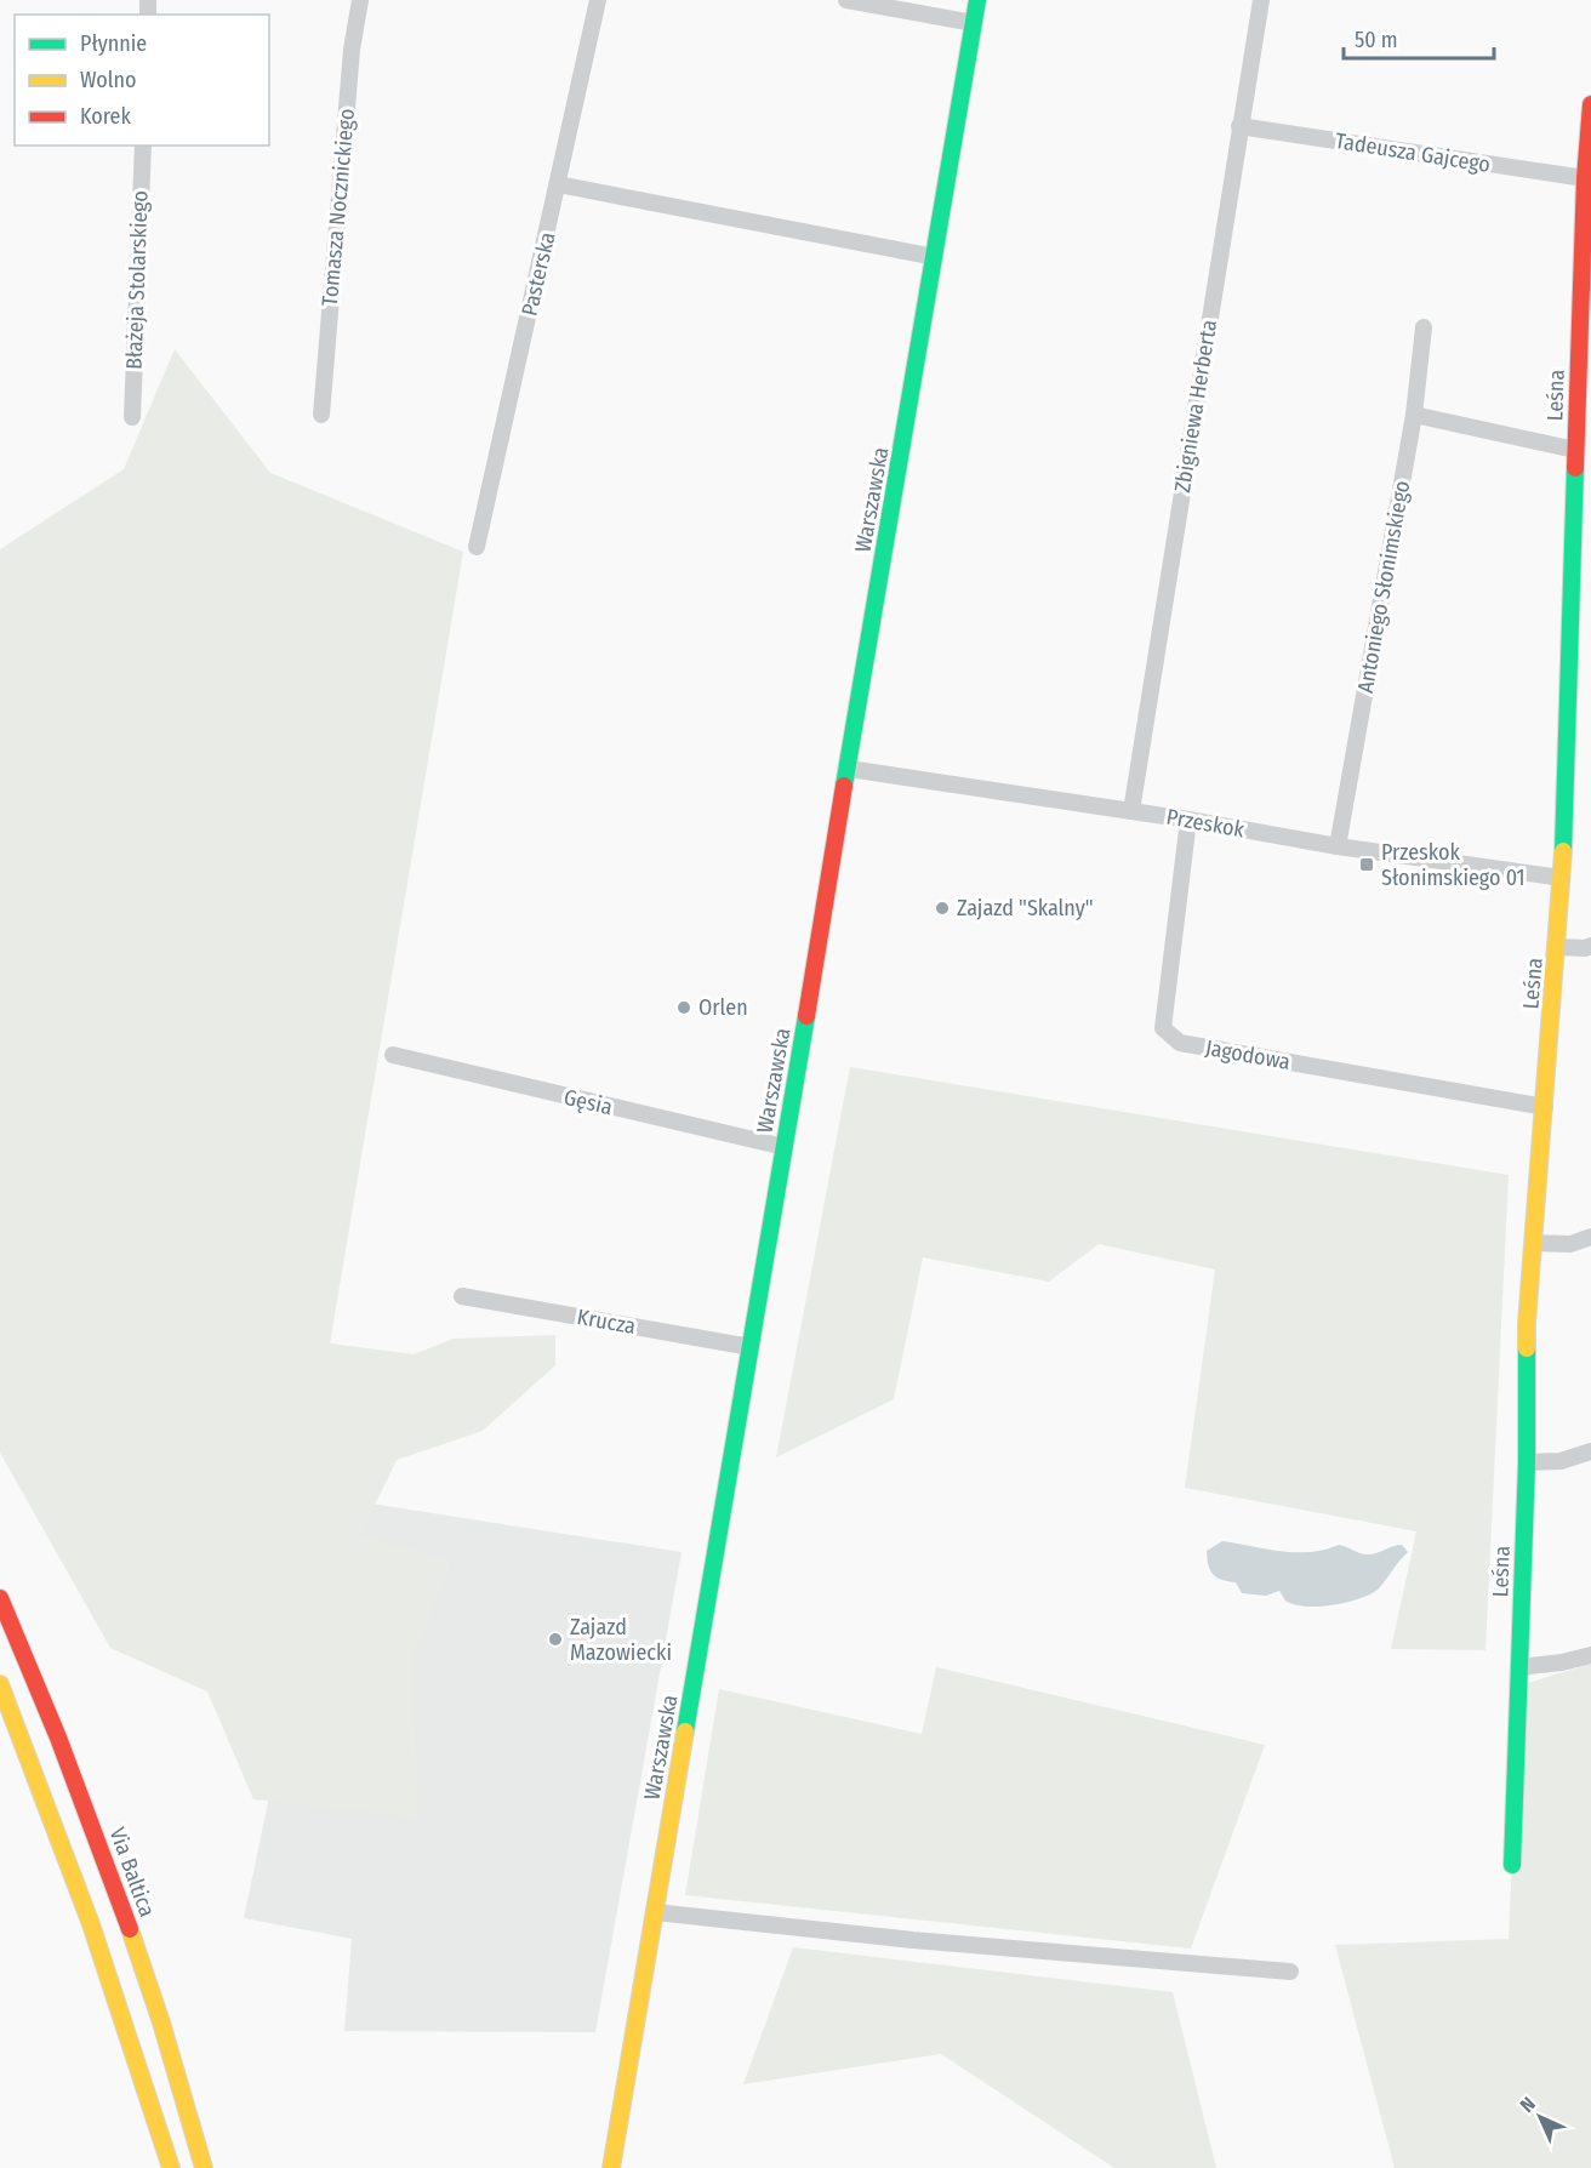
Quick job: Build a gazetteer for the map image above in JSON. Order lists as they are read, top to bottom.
{
  "streets": {
    "main road": ["Leśna", "Warszawska", "Via Baltica"],
    "street": [
      "Tadeusza Gajcego",
      "Tomasza Nocznickiego",
      "Pasterska",
      "Błażeja Stolarskiego",
      "Zbigniewa Herberta",
      "Antoniego Słonimskiego",
      "Przeskok",
      "Jagodowa",
      "Gęsia",
      "Krucza"
    ]
  },
  "crossings": [
    ["Tadeusza Gajcego", "Leśna"],
    ["Tadeusza Gajcego", "Zbigniewa Herberta"],
    ["Leśna", "Przeskok"],
    ["Leśna", "Jagodowa"],
    ["Zbigniewa Herberta", "Przeskok"],
    ["Warszawska", "Przeskok"],
    ["Warszawska", "Gęsia"],
    ["Warszawska", "Krucza"],
    ["Antoniego Słonimskiego", "Przeskok"],
    ["Przeskok", "Jagodowa"]
  ],
  "places": {
    "transit": ["Przeskok Słonimskiego 01"],
    "other": ["Zajazd \"Skalny\"", "Orlen", "Zajazd Mazowiecki"]
  },
  "legend": ["Płynnie", "Wolno", "Korek"],
  "scale_bar": "50 m",
  "north": "top left"
}
